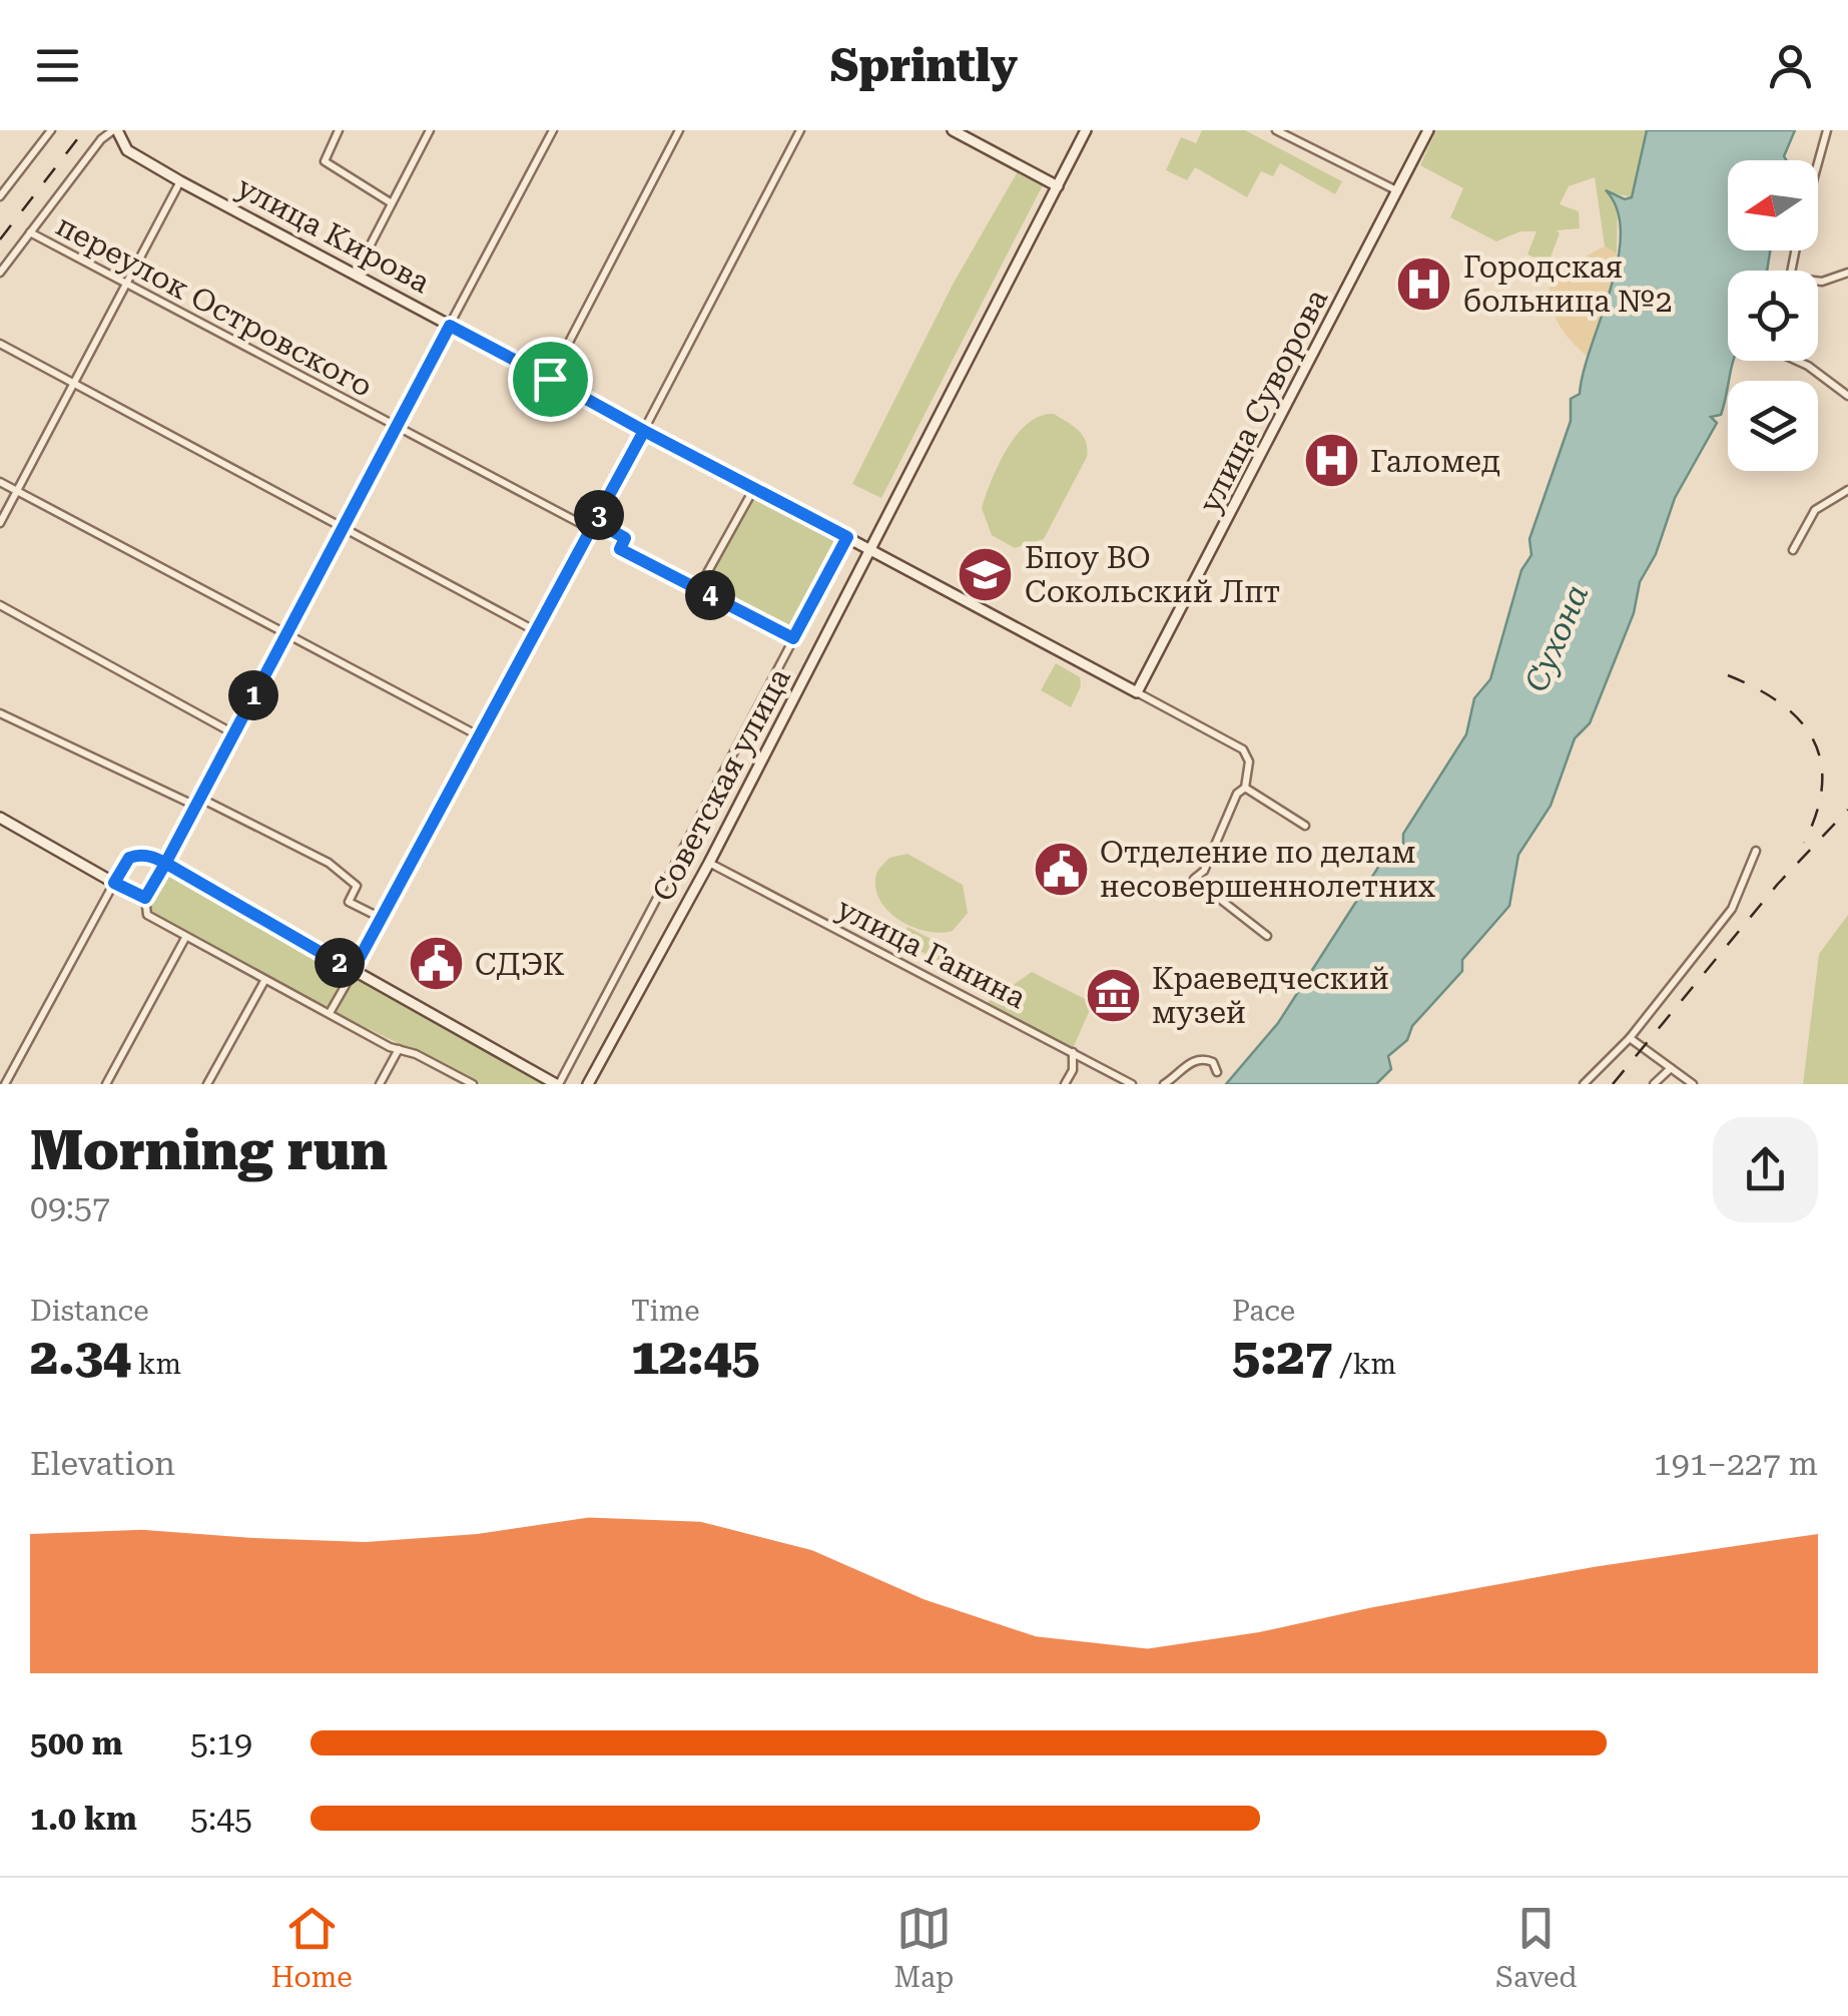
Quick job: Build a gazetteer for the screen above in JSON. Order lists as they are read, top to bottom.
{
  "streets": {
    "street": [
      "улица Кирова",
      "переулок Островского",
      "улица Суворова",
      "Советская улица",
      "улица Ганина"
    ]
  },
  "crossings": [
    ["улица Кирова", "улица Суворова"],
    ["улица Кирова", "Советская улица"],
    ["Советская улица", "улица Ганина"]
  ],
  "water": ["Сухона"],
  "places": {
    "hospital": ["Городская больница №2", "Галомед"],
    "school or university": ["Бпоу ВО Сокольский Лпт"],
    "public building": ["Отделение по делам несовершеннолетних", "СДЭК"],
    "museum": ["Краеведческий музей"]
  },
  "north": "left",
  "page": {
    "header": "Sprintly",
    "pins": [
      "3",
      "4",
      "1",
      "2"
    ],
    "heading": ["Morning run", "09:57"],
    "stats": [
      ["Distance", "2.34 km"],
      ["Time", "12:45"],
      ["Pace", "5:27 /km"]
    ],
    "chart": ["Elevation", "191–227 m"],
    "list": [
      {
        "name": "500 m",
        "note": "5:19"
      },
      {
        "name": "1.0 km",
        "note": "5:45"
      }
    ],
    "tabs": ["Home", "Map", "Saved"]
  }
}
